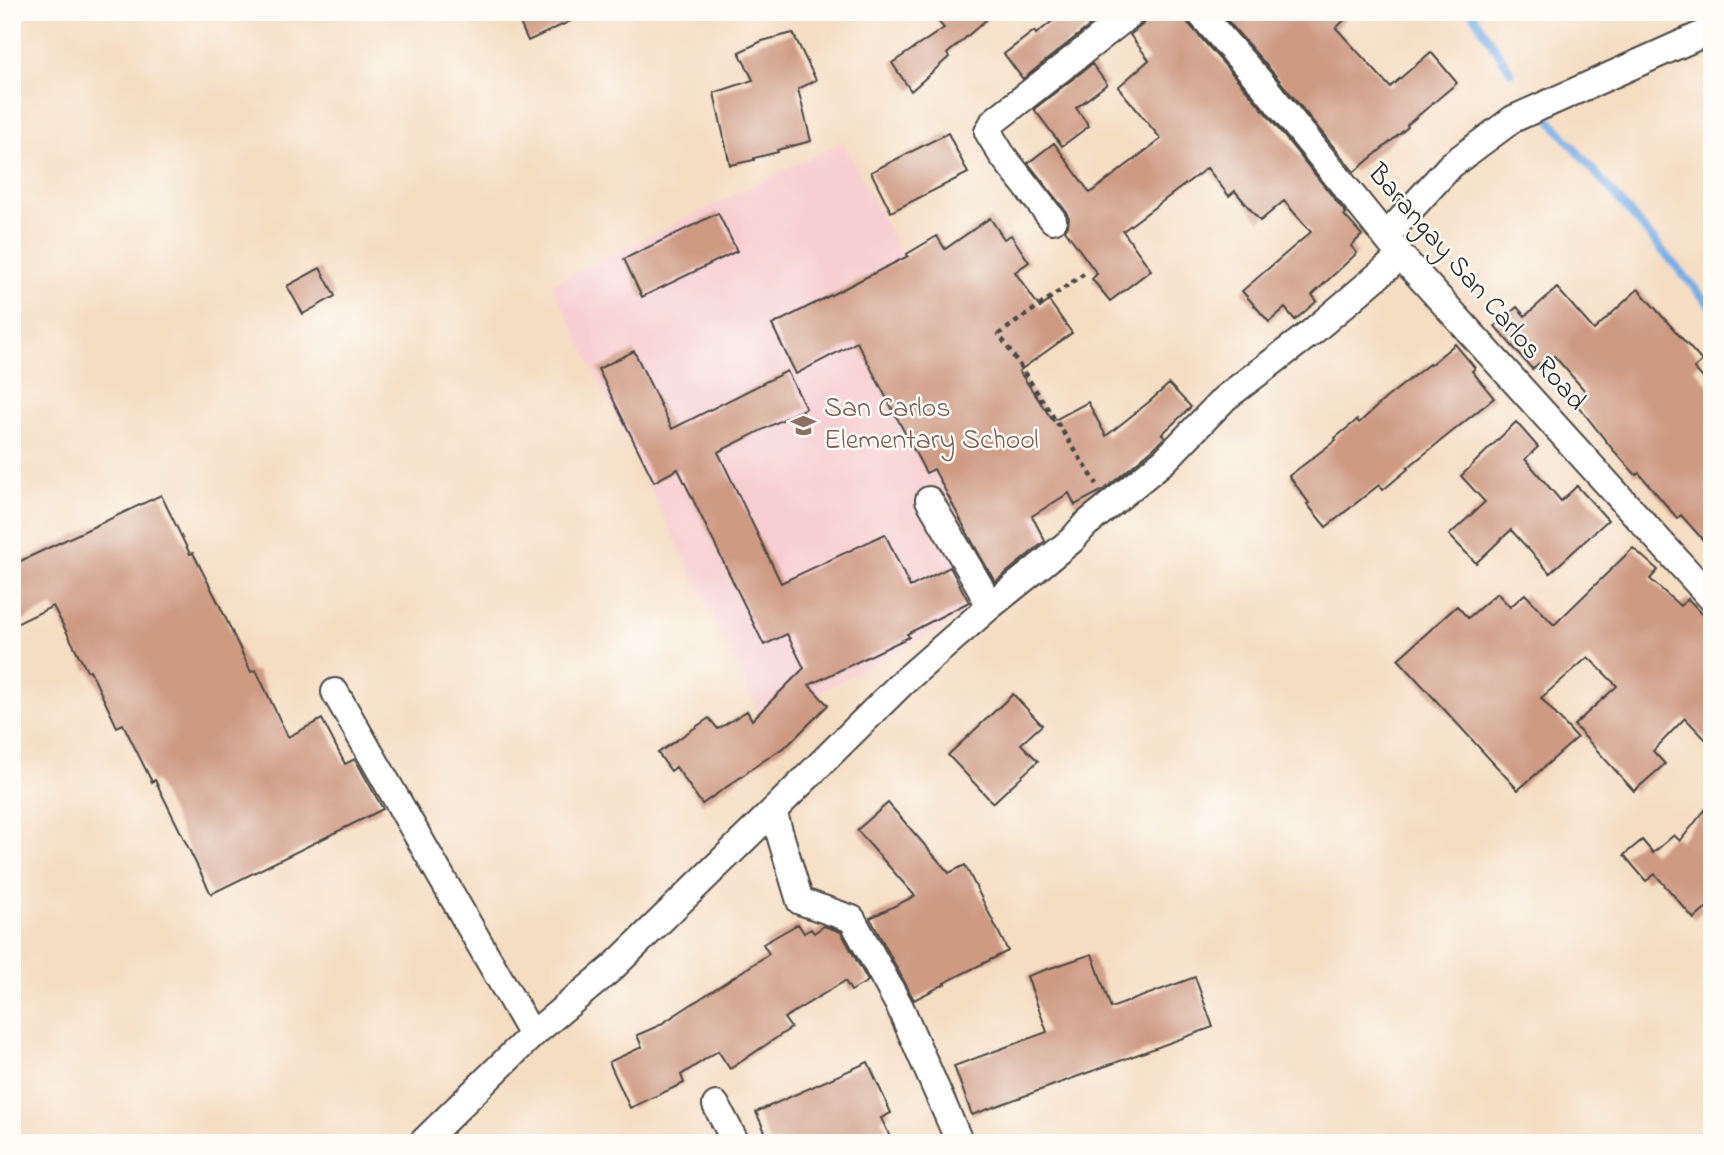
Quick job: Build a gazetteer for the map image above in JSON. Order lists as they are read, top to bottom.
{
  "streets": {
    "street": ["Barangay San Carlos Road"]
  },
  "places": {
    "school or university": ["San Carlos Elementary School"]
  }
}
